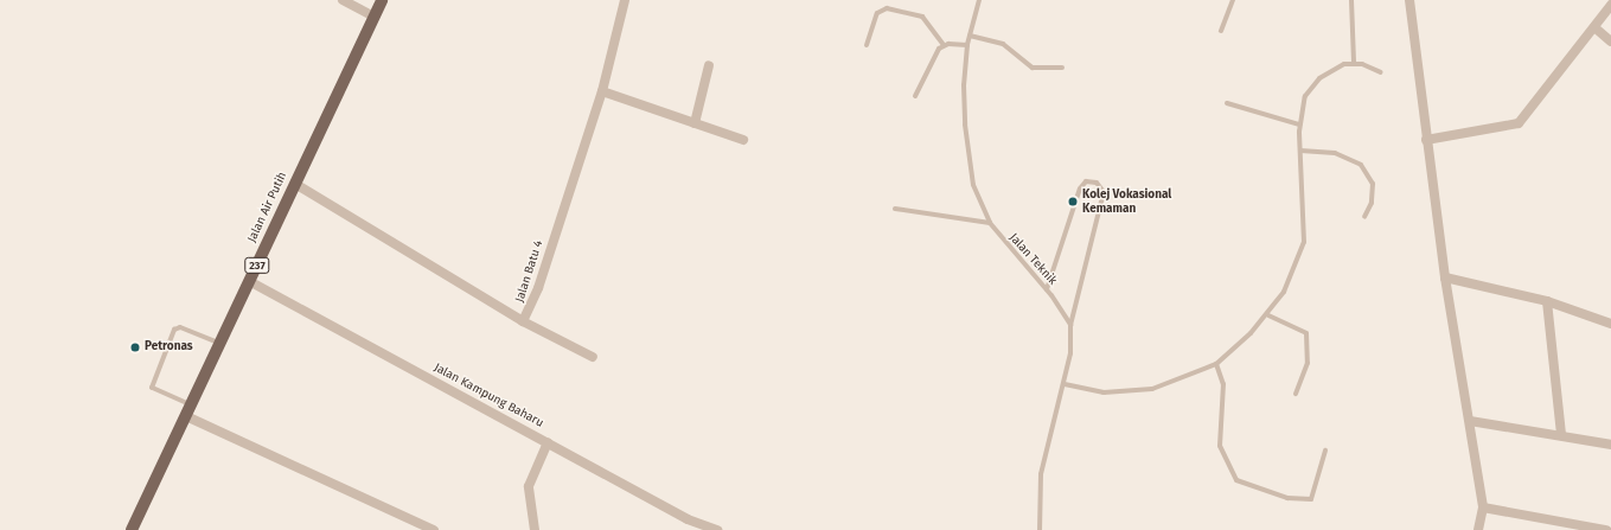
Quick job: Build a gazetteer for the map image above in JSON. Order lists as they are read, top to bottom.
{
  "streets": {
    "main road": ["Jalan Air Putih", "237"],
    "street": ["Jalan Batu 4", "Jalan Kampung Baharu"],
    "lane": ["Jalan Teknik"]
  },
  "crossings": [
    ["Jalan Air Putih", "Jalan Batu 4"],
    ["Jalan Air Putih", "Jalan Kampung Baharu"]
  ],
  "places": ["Kolej Vokasional Kemaman", "Petronas"]
}
